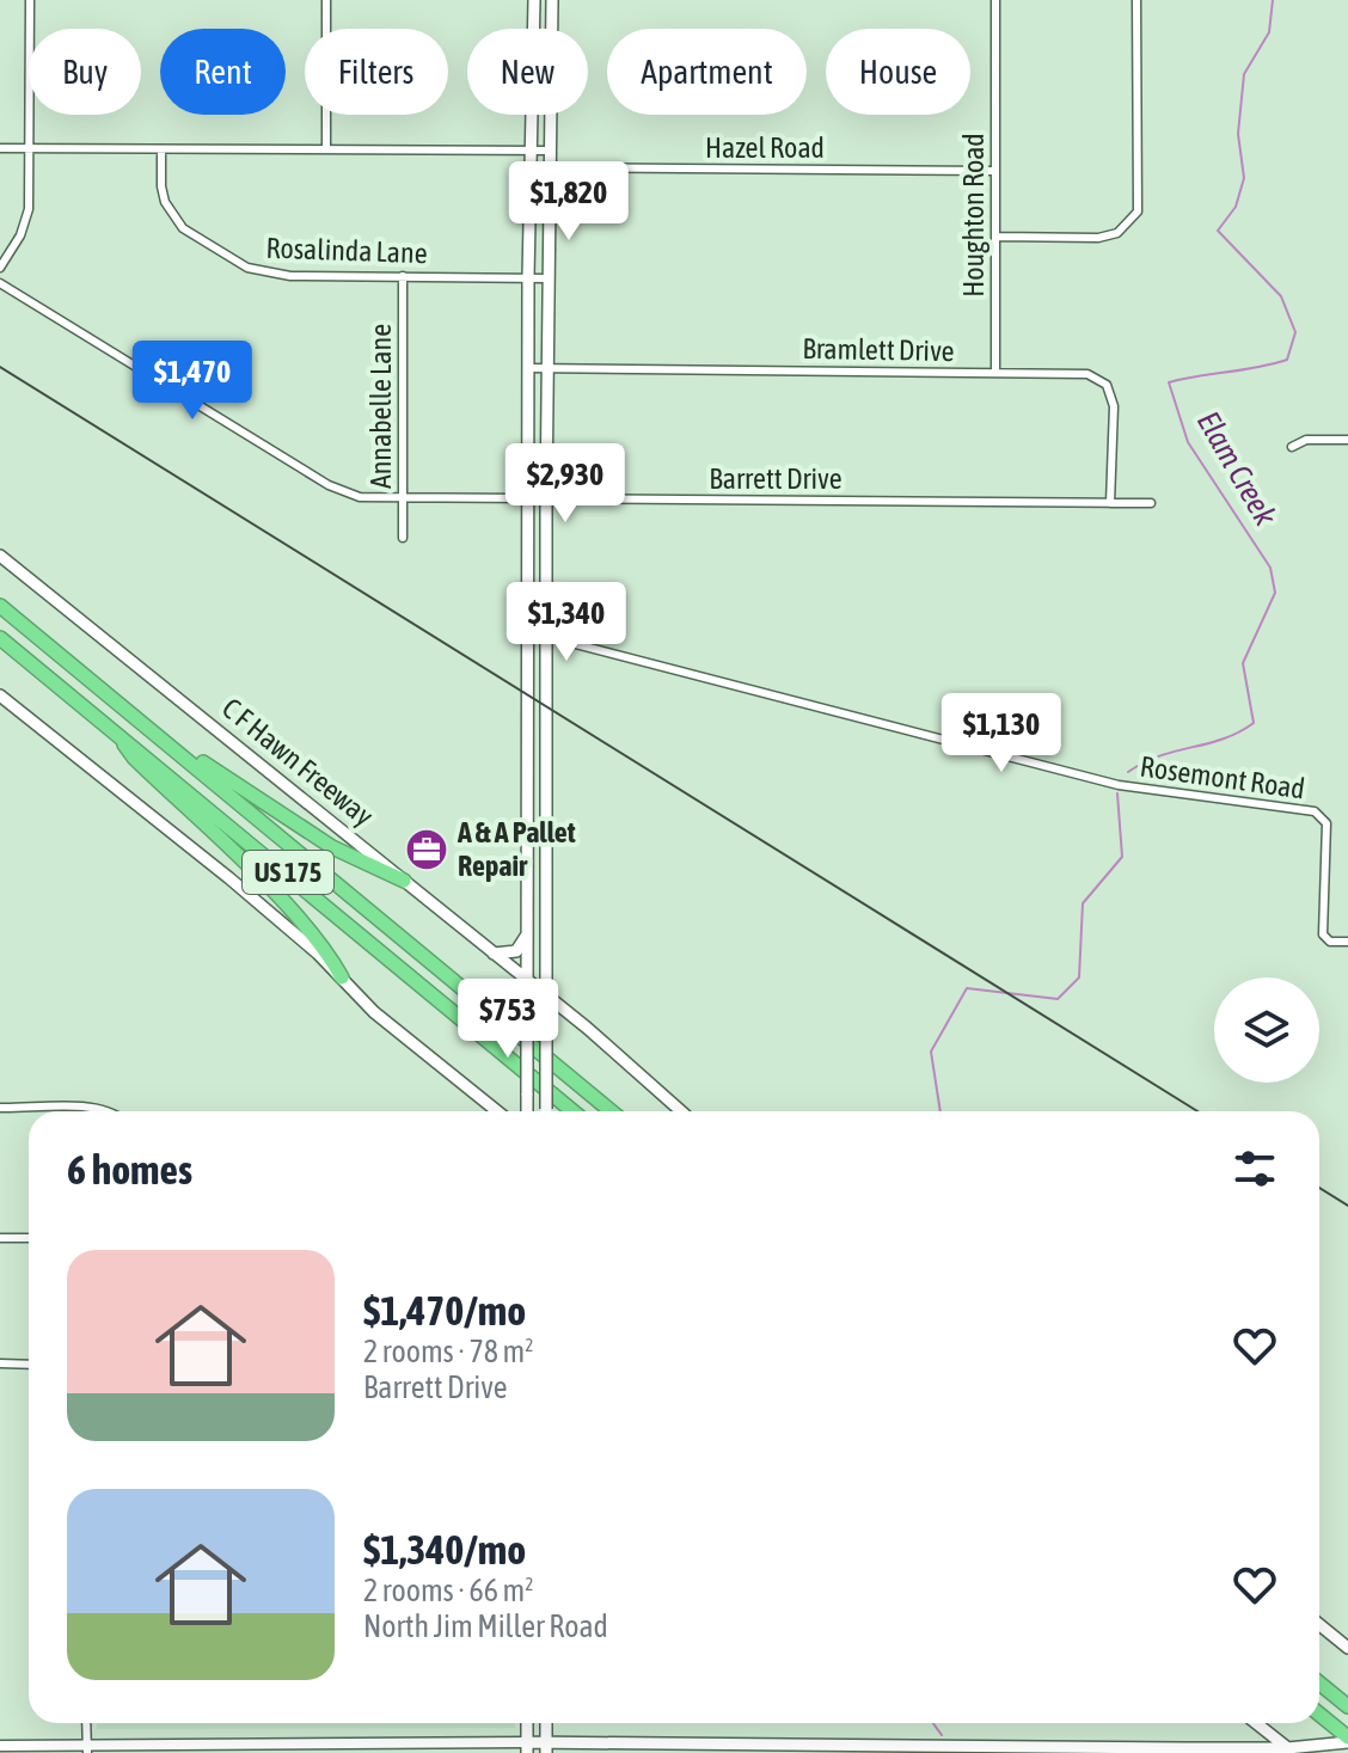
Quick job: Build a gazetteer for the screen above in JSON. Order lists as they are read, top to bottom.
{
  "streets": {
    "highway": ["US 175"],
    "main road": ["C F Hawn Freeway"],
    "street": [
      "Hazel Road",
      "Houghton Road",
      "Rosalinda Lane",
      "Bramlett Drive",
      "Annabelle Lane",
      "Barrett Drive",
      "Rosemont Road"
    ]
  },
  "crossings": [
    ["Hazel Road", "Houghton Road"],
    ["Houghton Road", "Bramlett Drive"],
    ["Rosalinda Lane", "Annabelle Lane"],
    ["Bramlett Drive", "Barrett Drive"],
    ["Annabelle Lane", "Barrett Drive"]
  ],
  "water": ["Elam Creek"],
  "places": {
    "office": ["A & A Pallet Repair"]
  },
  "page": {
    "chip": [
      "Buy",
      "Rent",
      "Filters",
      "New",
      "Apartment",
      "House"
    ],
    "price": [
      "$1,820",
      "$1,470",
      "$2,930",
      "$1,340",
      "$1,130",
      "$753"
    ],
    "heading": "6 homes",
    "list": [
      {
        "name": "$1,470/mo",
        "note": "2 rooms · 78 m² · Barrett Drive"
      },
      {
        "name": "$1,340/mo",
        "note": "2 rooms · 66 m² · North Jim Miller Road"
      }
    ]
  }
}
